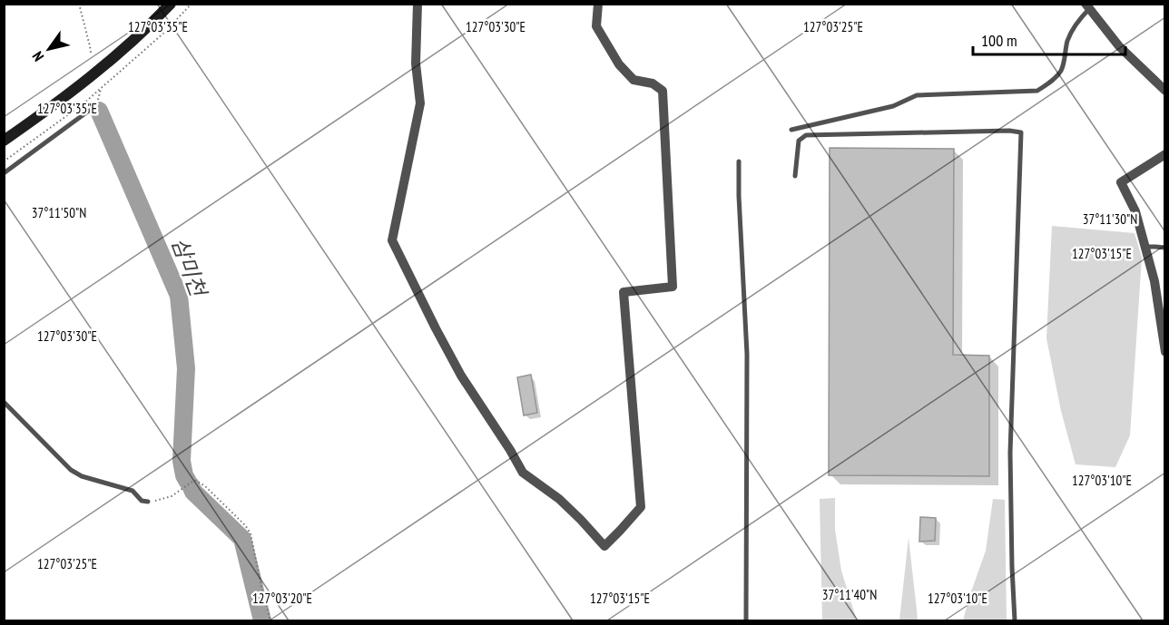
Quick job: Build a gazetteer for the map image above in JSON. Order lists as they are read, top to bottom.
{
  "water": ["삼미천"],
  "scale_bar": "100 m",
  "north": "bottom left",
  "coordinates": [
    "127°03'35\"E",
    "127°03'30\"E",
    "127°03'25\"E",
    "37°11'50\"N",
    "37°11'30\"N",
    "127°03'15\"E",
    "127°03'10\"E",
    "37°11'40\"N",
    "127°03'20\"E"
  ]
}
